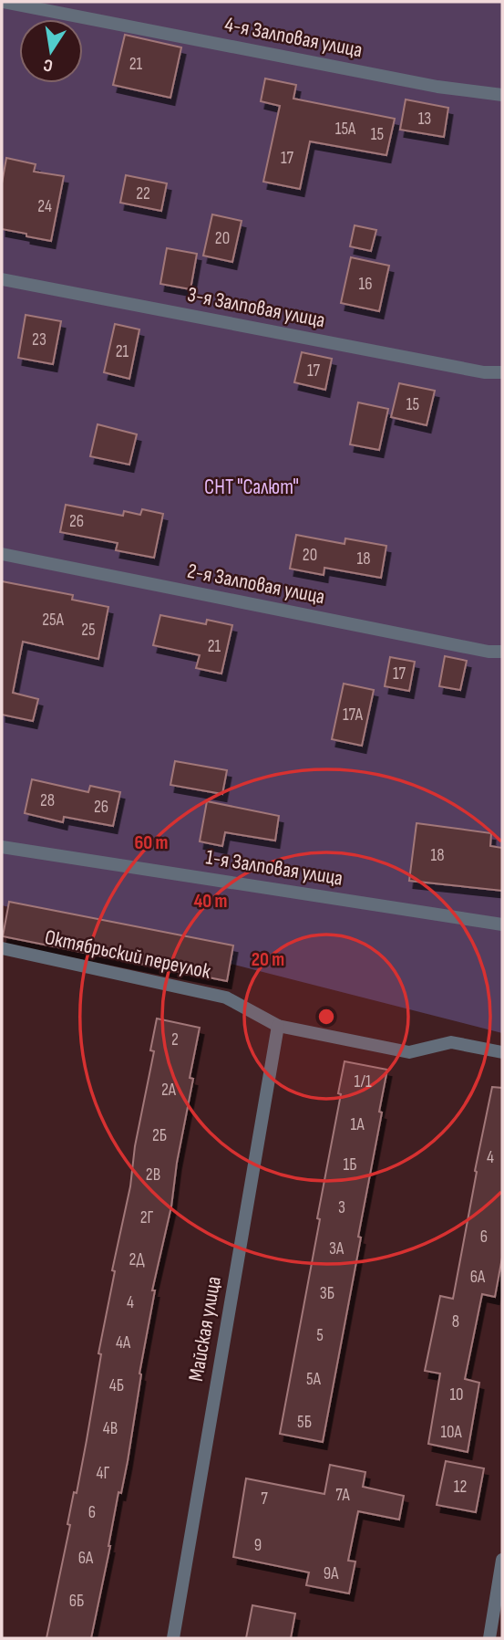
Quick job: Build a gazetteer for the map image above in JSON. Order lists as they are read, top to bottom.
{
  "streets": {
    "street": [
      "4-я Залповая улица",
      "3-я Залповая улица",
      "2-я Залповая улица",
      "1-я Залповая улица",
      "Октябрьский переулок",
      "Майская улица"
    ]
  },
  "crossings": [
    ["Октябрьский переулок", "Майская улица"]
  ],
  "parks": ["СНТ \"Салют\""],
  "house_numbers": [
    "21",
    "13",
    "15А",
    "15",
    "17",
    "22",
    "24",
    "20",
    "16",
    "23",
    "21",
    "17",
    "15",
    "26",
    "20",
    "18",
    "25А",
    "25",
    "21",
    "17",
    "17А",
    "28",
    "26",
    "18",
    "2",
    "1/1",
    "2А",
    "1А",
    "2Б",
    "4",
    "1Б",
    "2В",
    "3",
    "2Г",
    "6",
    "3А",
    "2Д",
    "6А",
    "3Б",
    "4",
    "8",
    "5",
    "4А",
    "5А",
    "4Б",
    "10",
    "5Б",
    "4В",
    "10А",
    "4Г",
    "12",
    "7А",
    "7",
    "6",
    "9",
    "6А",
    "9А",
    "6Б"
  ],
  "north": "bottom",
  "rings": ["60 m", "40 m", "20 m"]
}
